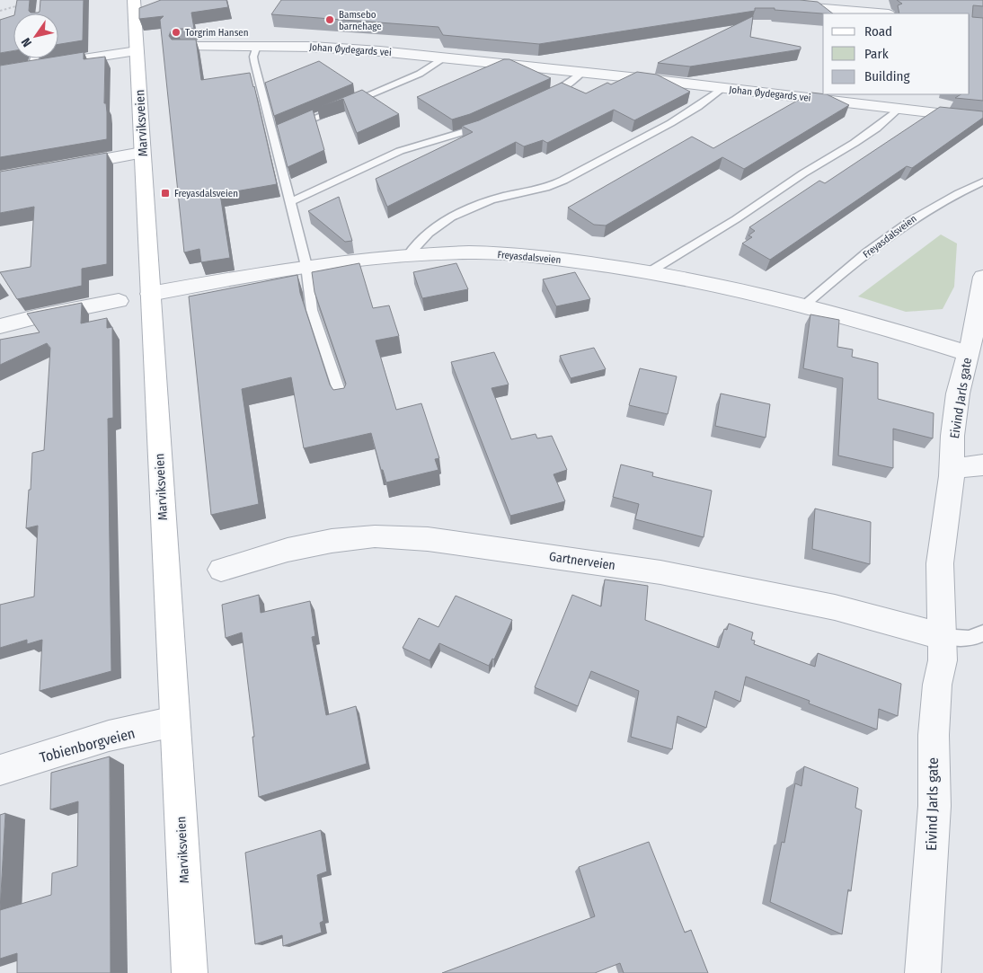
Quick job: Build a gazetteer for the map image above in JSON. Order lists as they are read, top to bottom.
{
  "streets": {
    "main road": ["Marviksveien"],
    "street": [
      "Johan Øydegards vei",
      "Freyasdalsveien",
      "Eivind Jarls gate",
      "Gartnerveien",
      "Tobienborgveien"
    ]
  },
  "crossings": [
    ["Johan Øydegards vei", "Freyasdalsveien"],
    ["Marviksveien", "Freyasdalsveien"],
    ["Marviksveien", "Tobienborgveien"],
    ["Freyasdalsveien", "Eivind Jarls gate"],
    ["Eivind Jarls gate", "Gartnerveien"]
  ],
  "places": {
    "other": ["Bamsebo barnehage", "Torgrim Hansen"],
    "transit": ["Freyasdalsveien"]
  },
  "legend": ["Road", "Park", "Building"],
  "north": "bottom left"
}
